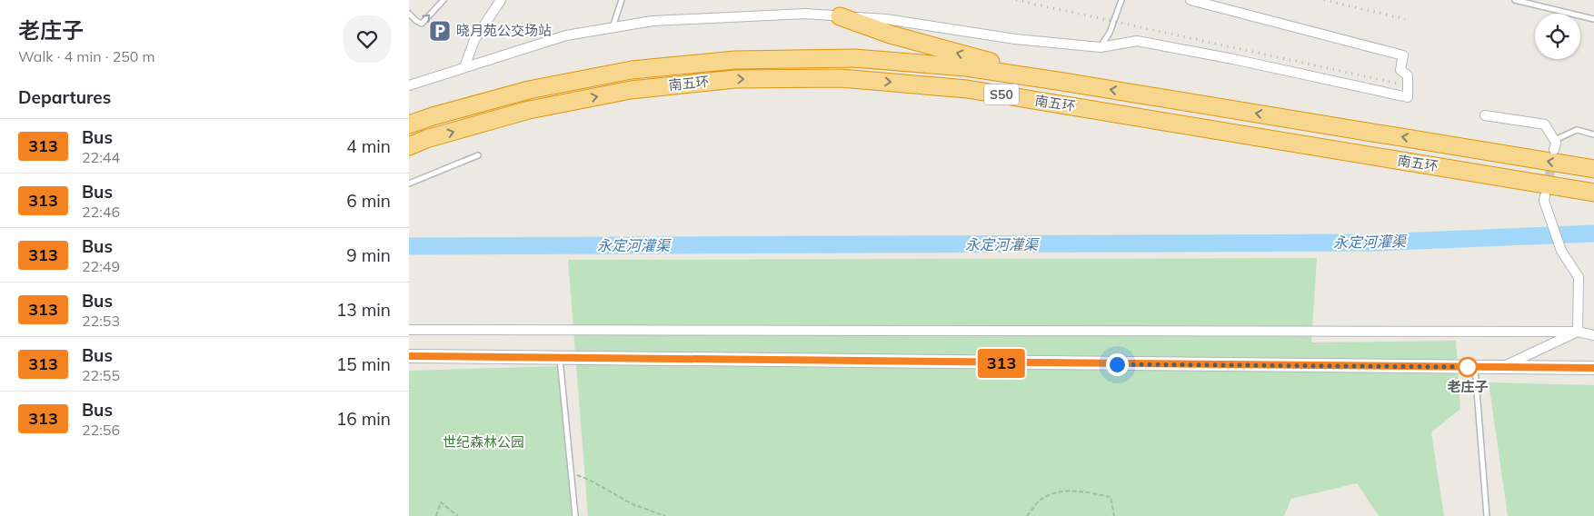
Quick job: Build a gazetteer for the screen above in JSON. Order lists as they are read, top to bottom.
{
  "streets": {
    "highway": ["南五环", "S50"]
  },
  "water": ["永定河灌渠"],
  "parks": ["世纪森林公园"],
  "places": {
    "parking": ["晓月苑公交场站"],
    "other": ["老庄子"]
  },
  "lines": ["bus line 313"],
  "page": {
    "heading": [
      ["老庄子", "Walk · 4 min · 250 m"],
      "Departures"
    ],
    "on_map": "313",
    "list": [
      {
        "mark": "313",
        "name": "Bus",
        "note": "22:44",
        "value": "4 min"
      },
      {
        "mark": "313",
        "name": "Bus",
        "note": "22:46",
        "value": "6 min"
      },
      {
        "mark": "313",
        "name": "Bus",
        "note": "22:49",
        "value": "9 min"
      },
      {
        "mark": "313",
        "name": "Bus",
        "note": "22:53",
        "value": "13 min"
      },
      {
        "mark": "313",
        "name": "Bus",
        "note": "22:55",
        "value": "15 min"
      },
      {
        "mark": "313",
        "name": "Bus",
        "note": "22:56",
        "value": "16 min"
      }
    ]
  }
}
